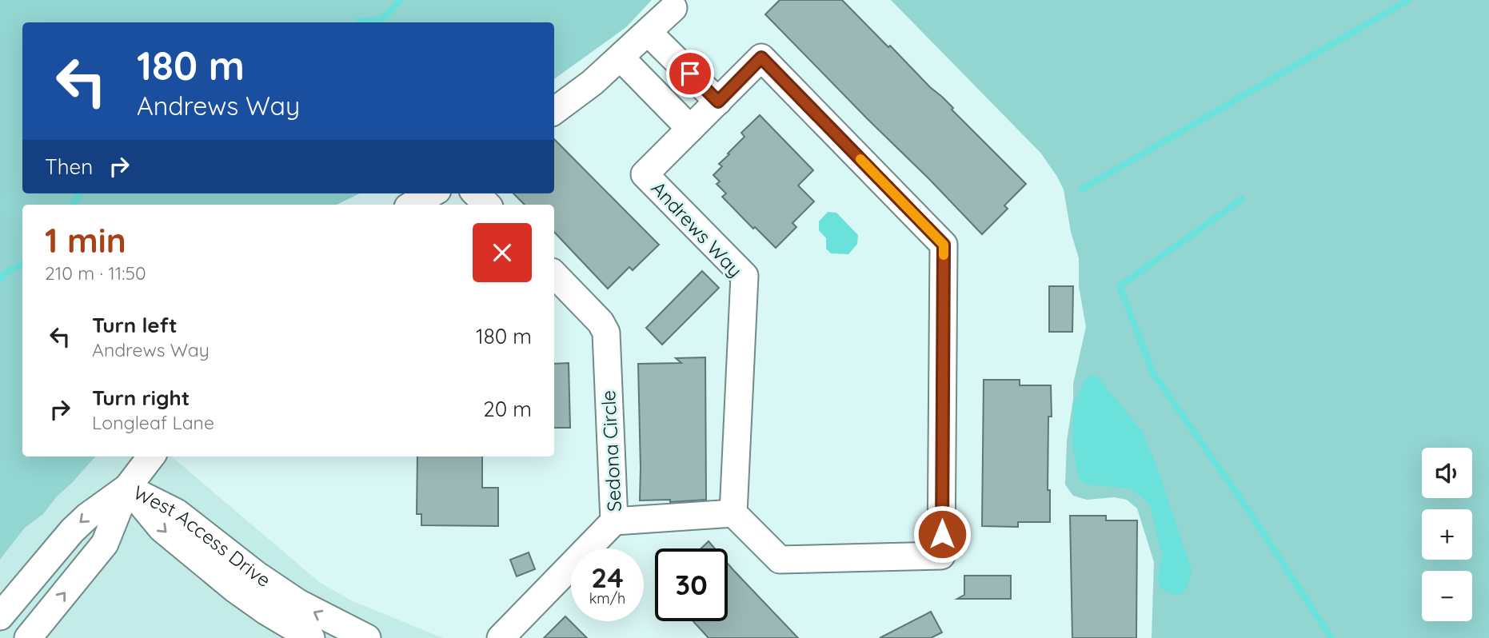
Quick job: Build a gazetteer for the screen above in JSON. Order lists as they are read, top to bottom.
{
  "streets": {
    "street": ["Andrews Way", "Sedona Circle", "West Access Drive"]
  },
  "page": {
    "turn": ["180 m", "Andrews Way"],
    "then": "Then",
    "heading": ["1 min", "210 m · 11:50"],
    "list": [
      {
        "name": "Turn left",
        "note": "Andrews Way",
        "value": "180 m"
      },
      {
        "name": "Turn right",
        "note": "Longleaf Lane",
        "value": "20 m"
      }
    ],
    "map_buttons": ["+", "−"],
    "speed": "24 km/h",
    "limit": "30"
  }
}
